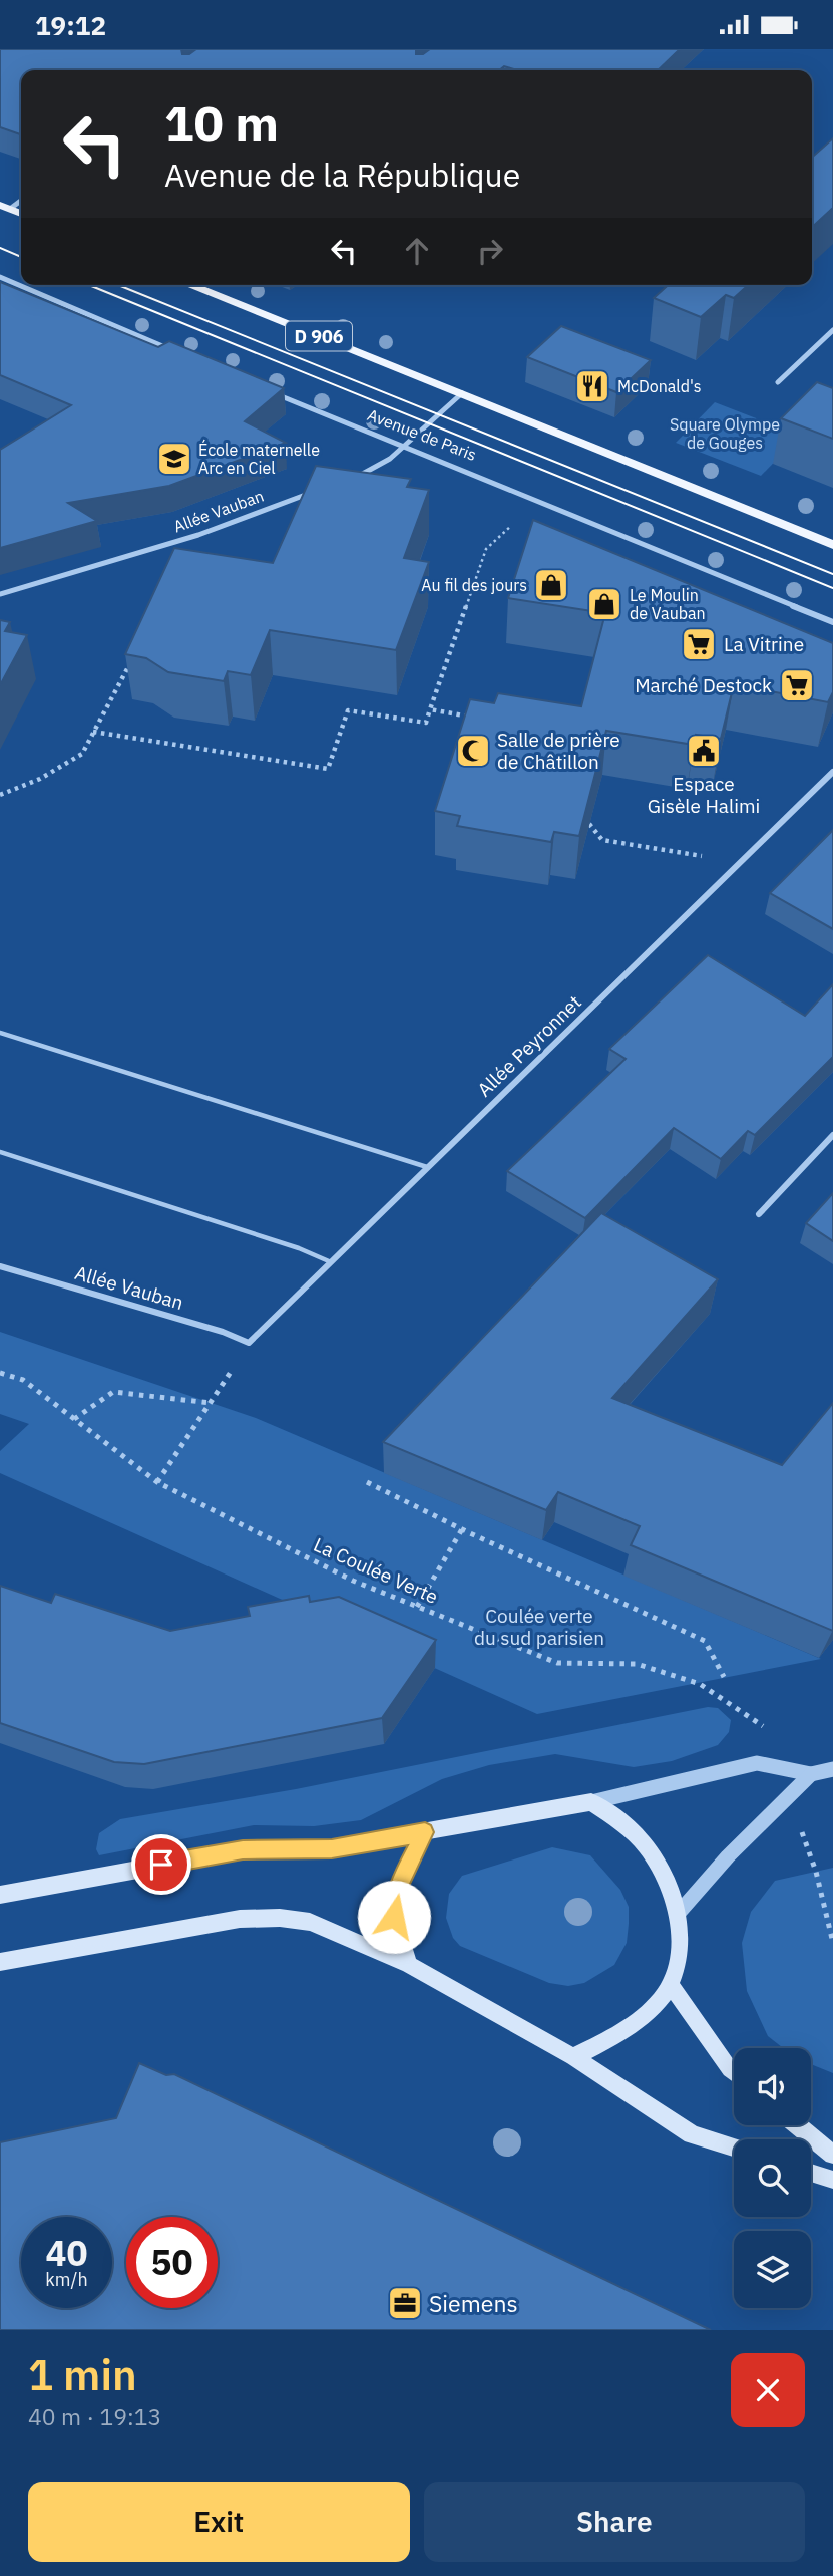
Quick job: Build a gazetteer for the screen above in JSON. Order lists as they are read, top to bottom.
{
  "streets": {
    "main road": ["D 906"],
    "street": ["Avenue de Paris", "Allée Vauban", "Allée Peyronnet"],
    "path": ["La Coulée Verte"]
  },
  "crossings": [
    ["Allée Vauban", "Allée Peyronnet"]
  ],
  "parks": ["Square Olympe de Gouges", "Coulée verte du sud parisien"],
  "places": {
    "restaurant": ["McDonald's"],
    "school or university": ["École maternelle Arc en Ciel"],
    "shop": ["Au fil des jours", "Le Moulin de Vauban"],
    "supermarket": ["La Vitrine", "Marché Destock"],
    "mosque": ["Salle de prière de Châtillon"],
    "public building": ["Espace Gisèle Halimi"],
    "office": ["Siemens"]
  },
  "page": {
    "status": "19:12",
    "turn": ["10 m", "Avenue de la République"],
    "speed": "40 km/h",
    "limit": "50",
    "heading": ["1 min", "40 m · 19:13"],
    "buttons": ["Exit", "Share"]
  }
}
